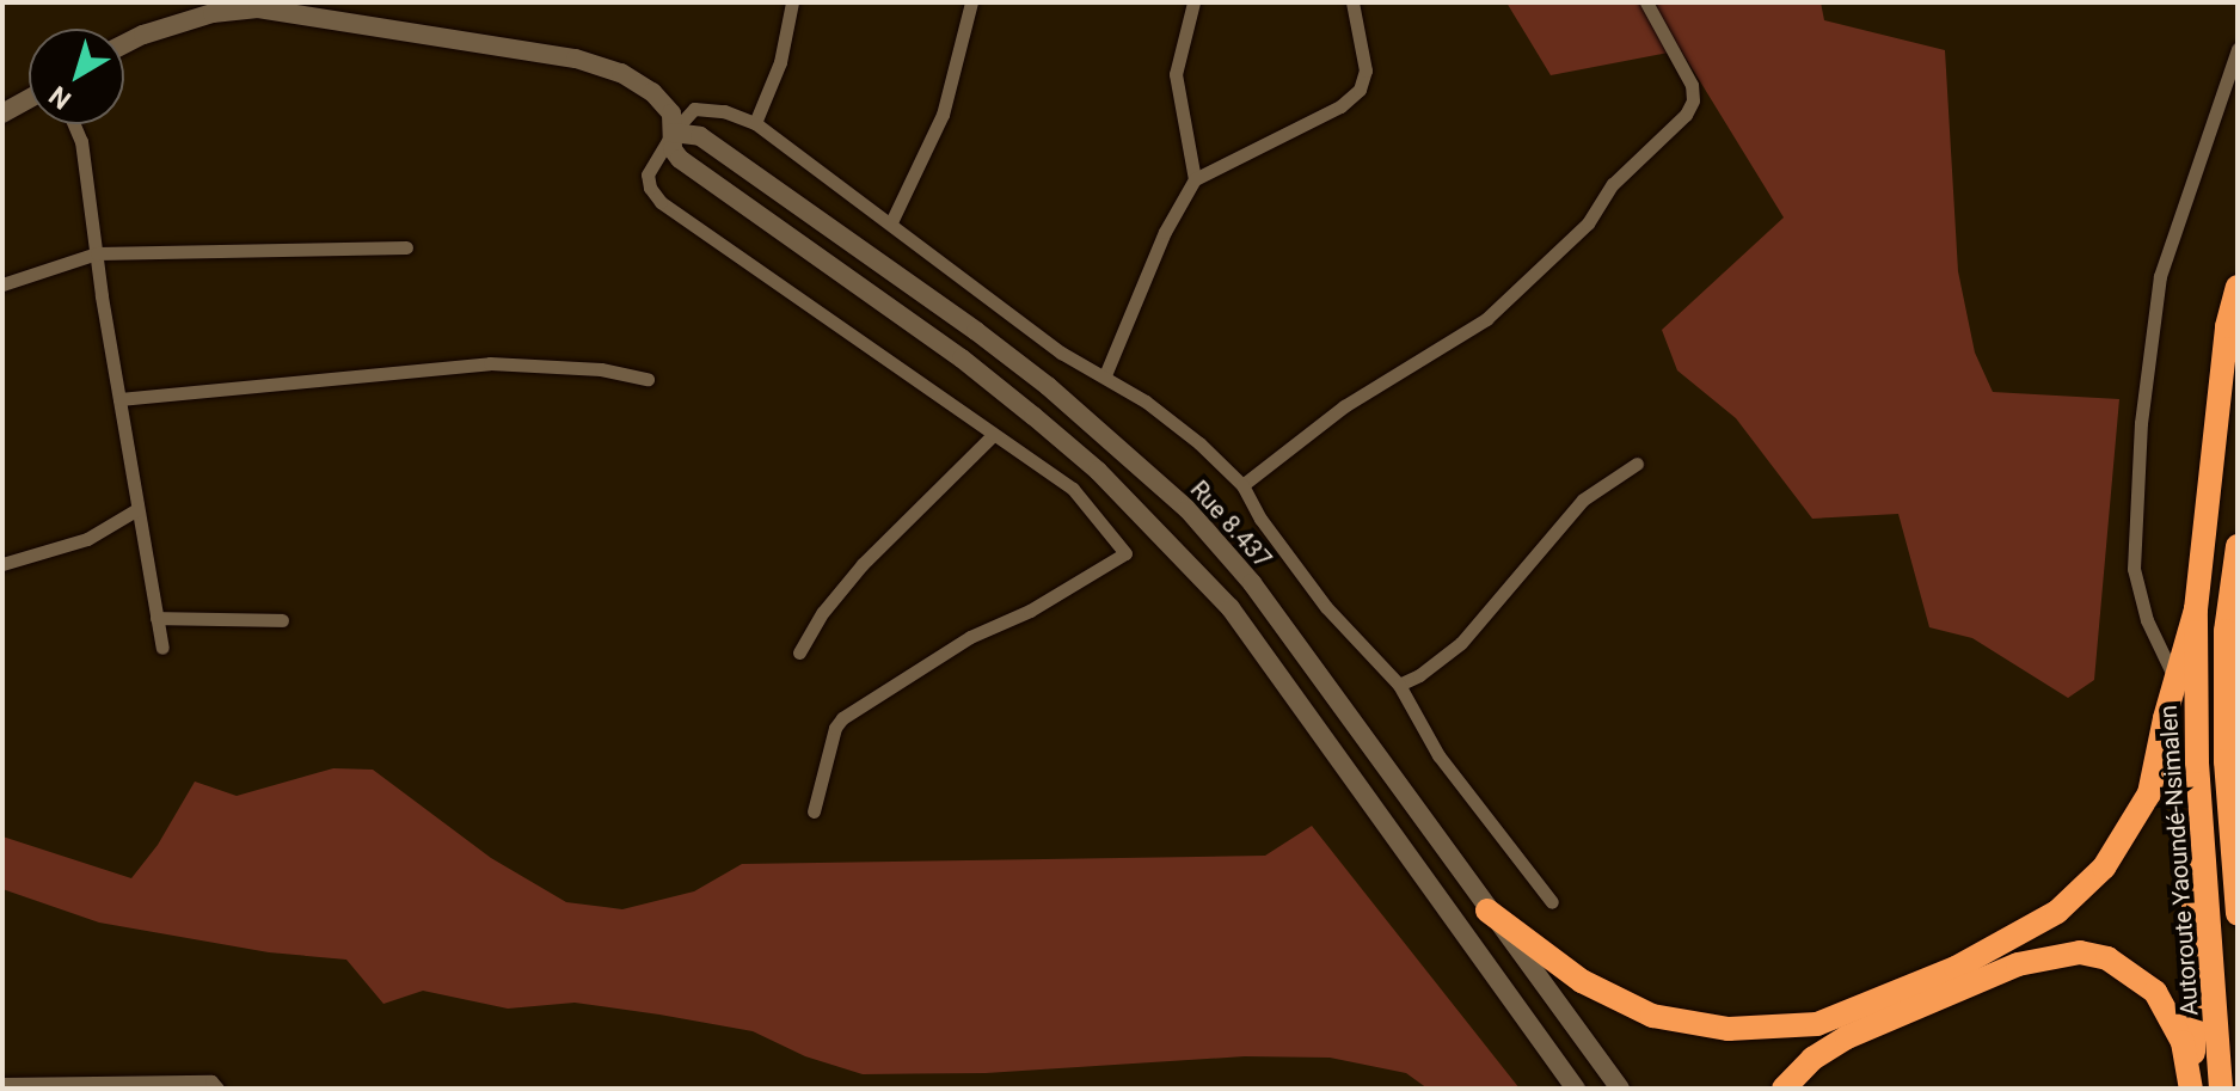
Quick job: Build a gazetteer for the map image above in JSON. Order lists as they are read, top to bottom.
{
  "streets": {
    "highway": ["Autoroute Yaoundé-Nsimalen"],
    "main road": ["Rue 8.437"]
  },
  "north": "bottom left"
}
